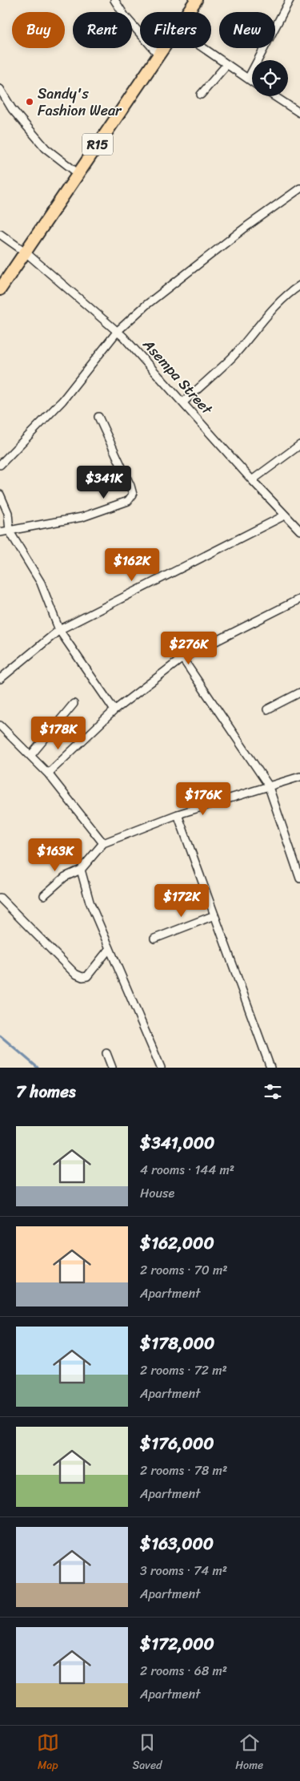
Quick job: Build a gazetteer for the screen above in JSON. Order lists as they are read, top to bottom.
{
  "streets": {
    "main road": ["R15"],
    "street": ["Asempa Street"]
  },
  "crossings": [
    ["R15", "Asempa Street"]
  ],
  "places": ["Sandy's Fashion Wear"],
  "page": {
    "chip": [
      "Buy",
      "Rent",
      "Filters",
      "New"
    ],
    "price": [
      "$341K",
      "$162K",
      "$276K",
      "$178K",
      "$176K",
      "$163K",
      "$172K"
    ],
    "heading": "7 homes",
    "list": [
      {
        "name": "$341,000",
        "note": "4 rooms · 144 m² · House"
      },
      {
        "name": "$162,000",
        "note": "2 rooms · 70 m² · Apartment"
      },
      {
        "name": "$178,000",
        "note": "2 rooms · 72 m² · Apartment"
      },
      {
        "name": "$176,000",
        "note": "2 rooms · 78 m² · Apartment"
      },
      {
        "name": "$163,000",
        "note": "3 rooms · 74 m² · Apartment"
      },
      {
        "name": "$172,000",
        "note": "2 rooms · 68 m² · Apartment"
      }
    ],
    "tabs": ["Map", "Saved", "Home"]
  }
}
